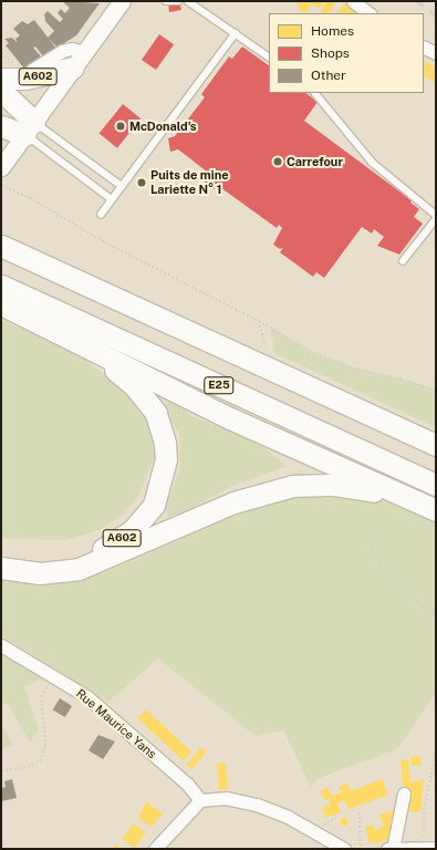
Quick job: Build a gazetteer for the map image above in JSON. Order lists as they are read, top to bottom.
{
  "streets": {
    "highway": ["A602", "E25"],
    "street": ["Rue Maurice Yans"]
  },
  "places": ["McDonald's", "Carrefour", "Puits de mine Lariette N° 1"],
  "legend": ["Homes", "Shops", "Other"]
}
